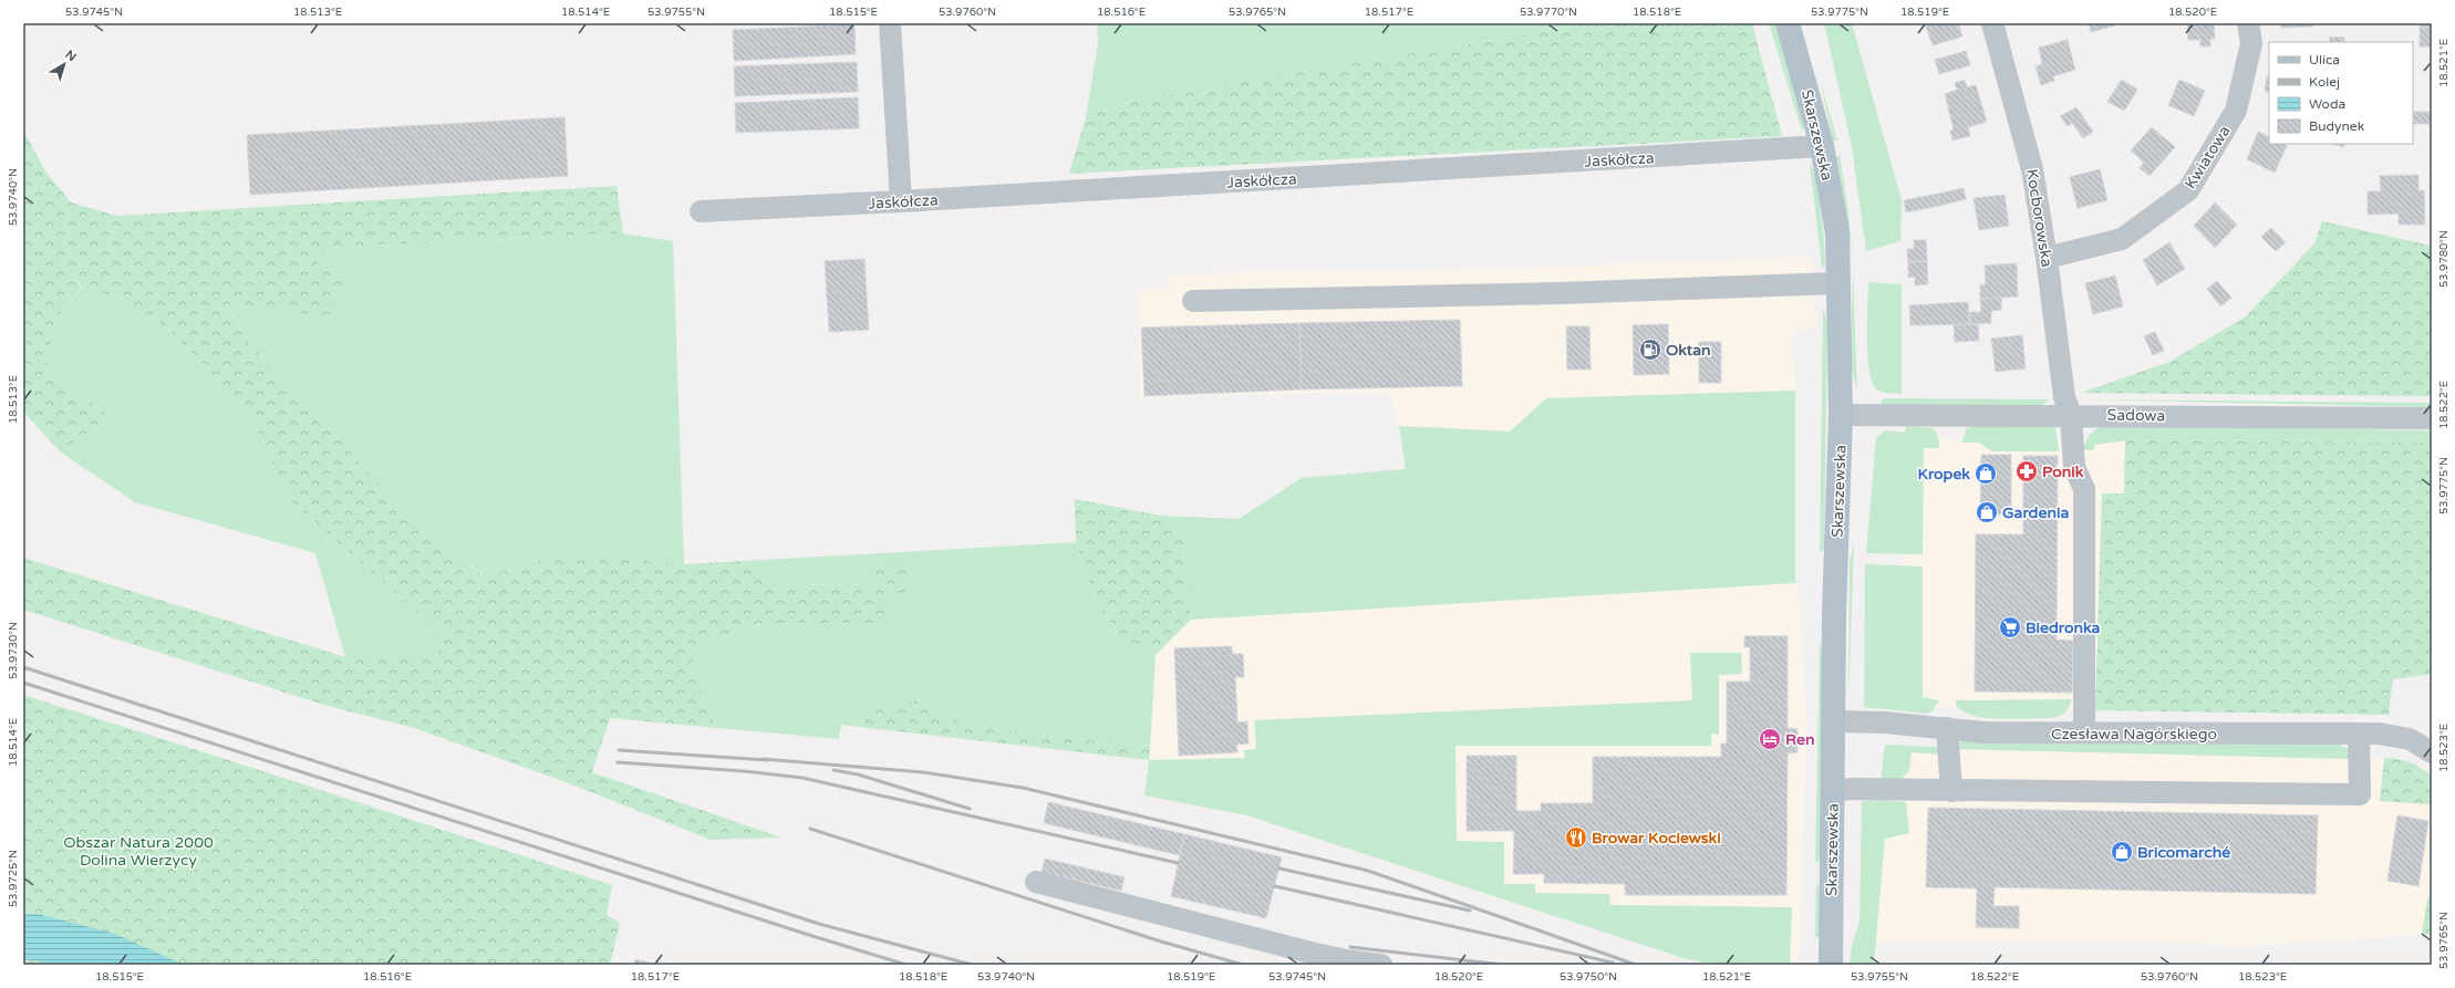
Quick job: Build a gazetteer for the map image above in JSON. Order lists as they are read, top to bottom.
{
  "streets": {
    "main road": ["Skarszewska"],
    "street": [
      "Kwiatowa",
      "Jaskółcza",
      "Kocborowska",
      "Sadowa",
      "Czesława Nagórskiego"
    ]
  },
  "crossings": [
    ["Skarszewska", "Jaskółcza"],
    ["Skarszewska", "Sadowa"],
    ["Skarszewska", "Czesława Nagórskiego"],
    ["Kwiatowa", "Kocborowska"],
    ["Kocborowska", "Sadowa"],
    ["Kocborowska", "Czesława Nagórskiego"]
  ],
  "parks": ["Obszar Natura 2000 Dolina Wierzycy"],
  "places": {
    "fuel station": ["Oktan"],
    "pharmacy": ["Ponik"],
    "shop": ["Kropek", "Gardenia", "Bricomarché"],
    "supermarket": ["Biedronka"],
    "hotel": ["Ren"],
    "restaurant": ["Browar Kociewski"]
  },
  "legend": [
    "Ulica",
    "Kolej",
    "Woda",
    "Budynek"
  ],
  "north": "top right",
  "coordinates": [
    "53.9745°N",
    "18.513°E",
    "18.514°E",
    "53.9755°N",
    "18.515°E",
    "53.9760°N",
    "18.516°E",
    "53.9765°N",
    "18.517°E",
    "53.9770°N",
    "18.518°E",
    "53.9775°N",
    "18.519°E",
    "18.520°E",
    "18.521°E",
    "53.9740°N",
    "53.9780°N",
    "18.522°E",
    "53.9730°N",
    "18.523°E",
    "53.9725°N",
    "53.9750°N"
  ]
}
